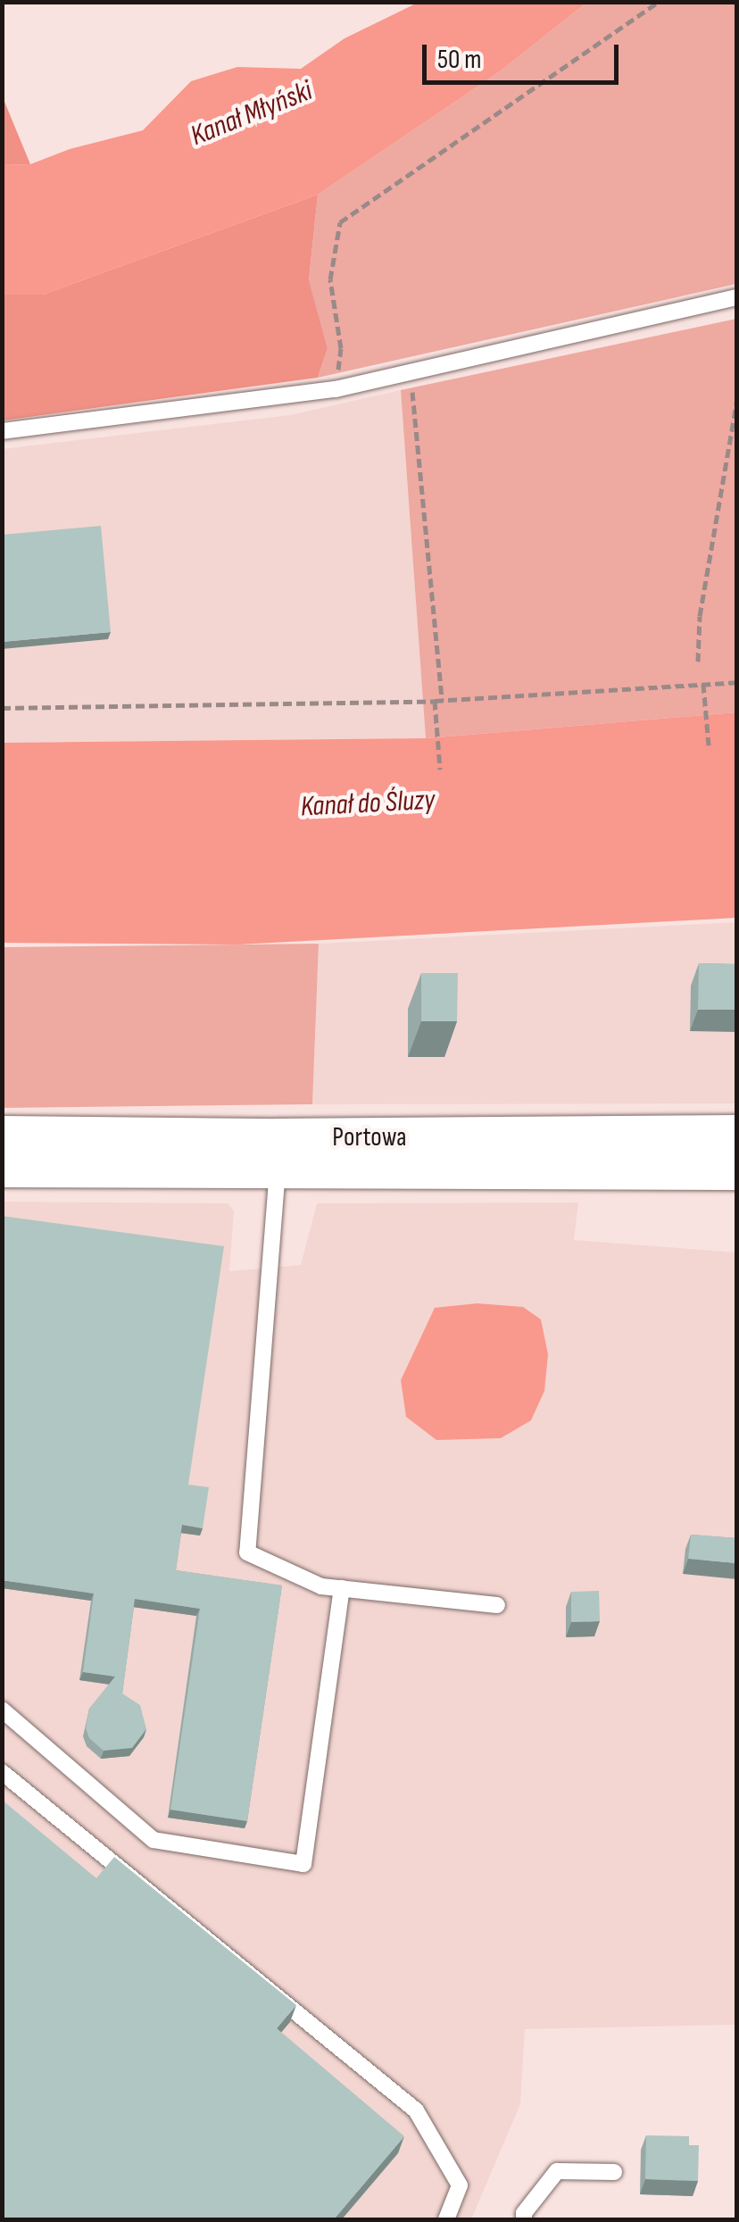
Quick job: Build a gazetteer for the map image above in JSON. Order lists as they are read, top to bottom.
{
  "streets": {
    "street": ["Portowa"]
  },
  "water": ["Kanał Młyński", "Kanał do Śluzy"],
  "scale_bar": "50 m"
}
